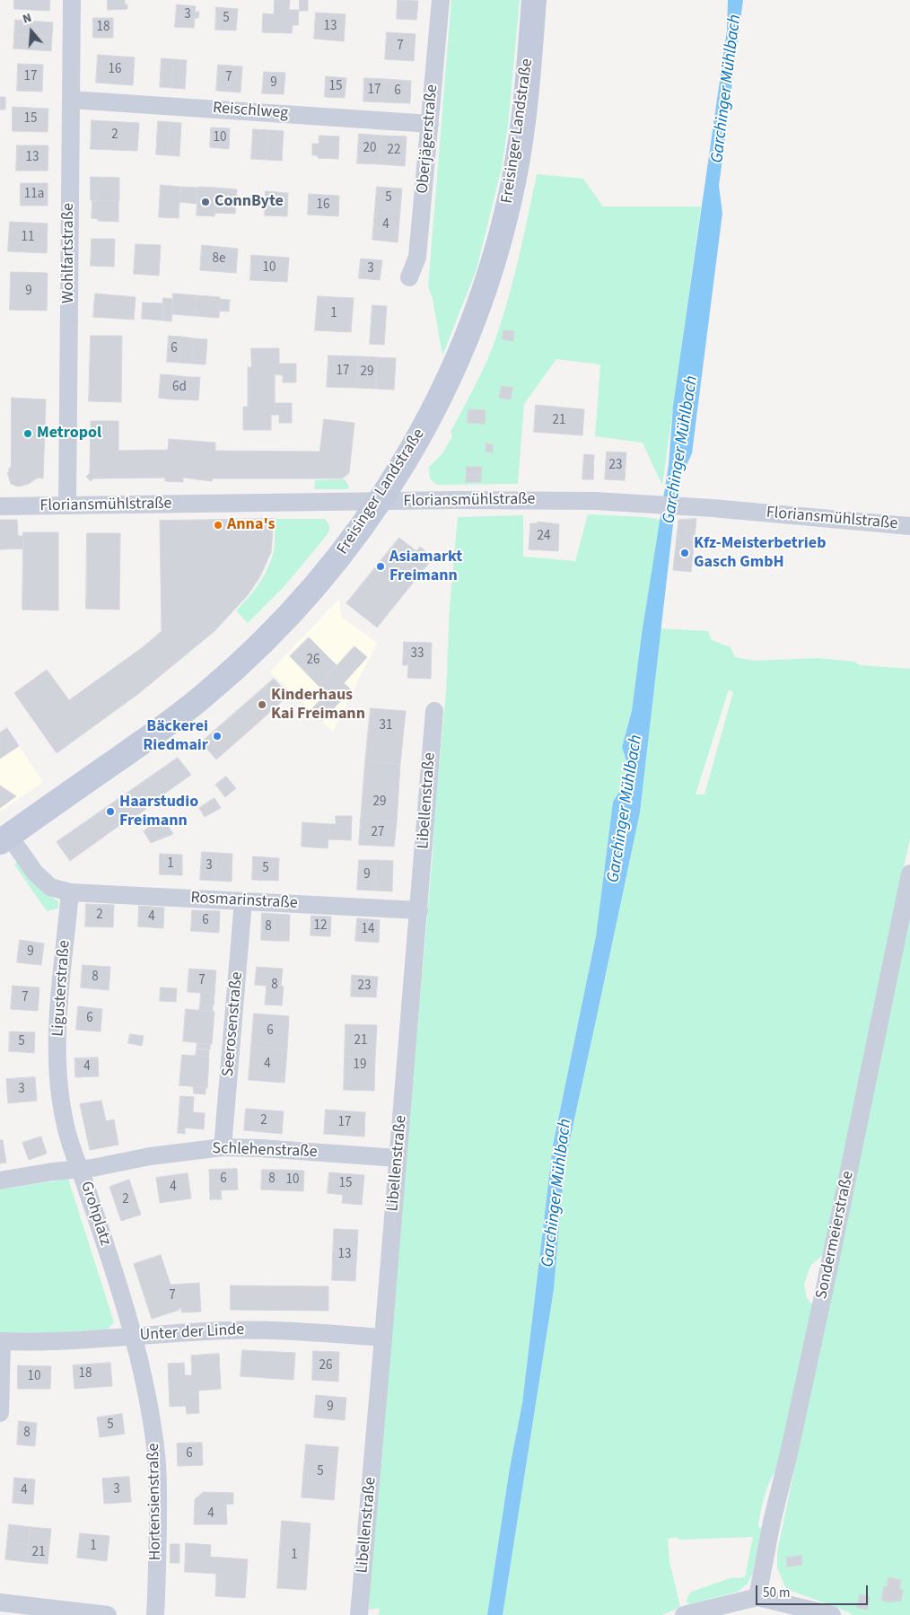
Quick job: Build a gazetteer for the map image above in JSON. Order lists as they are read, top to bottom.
{
  "streets": {
    "main road": ["Freisinger Landstraße"],
    "street": [
      "Reischlweg",
      "Oberjägerstraße",
      "Wohlfartstraße",
      "Floriansmühlstraße",
      "Libellenstraße",
      "Rosmarinstraße",
      "Ligusterstraße",
      "Seerosenstraße",
      "Schlehenstraße",
      "Grohplatz",
      "Sondermeierstraße",
      "Unter der Linde",
      "Hortensienstraße"
    ]
  },
  "crossings": [
    ["Reischlweg", "Oberjägerstraße"],
    ["Reischlweg", "Wohlfartstraße"],
    ["Freisinger Landstraße", "Floriansmühlstraße"],
    ["Wohlfartstraße", "Floriansmühlstraße"],
    ["Libellenstraße", "Rosmarinstraße"],
    ["Libellenstraße", "Schlehenstraße"],
    ["Libellenstraße", "Unter der Linde"],
    ["Rosmarinstraße", "Ligusterstraße"],
    ["Rosmarinstraße", "Seerosenstraße"],
    ["Ligusterstraße", "Schlehenstraße"],
    ["Ligusterstraße", "Grohplatz"],
    ["Seerosenstraße", "Schlehenstraße"],
    ["Schlehenstraße", "Grohplatz"],
    ["Grohplatz", "Unter der Linde"],
    ["Grohplatz", "Hortensienstraße"],
    ["Unter der Linde", "Hortensienstraße"]
  ],
  "water": ["Garchinger Mühlbach"],
  "places": [
    "ConnByte",
    "Metropol",
    "Anna's",
    "Kfz-Meisterbetrieb Gasch GmbH",
    "Asiamarkt Freimann",
    "Kinderhaus Kai Freimann",
    "Bäckerei Riedmair",
    "Haarstudio Freimann"
  ],
  "house_numbers": [
    "3",
    "5",
    "13",
    "18",
    "7",
    "16",
    "17",
    "7",
    "9",
    "15",
    "17",
    "6",
    "15",
    "2",
    "10",
    "20",
    "22",
    "13",
    "11a",
    "5",
    "16",
    "4",
    "11",
    "8e",
    "10",
    "3",
    "9",
    "1",
    "6",
    "17",
    "29",
    "6d",
    "21",
    "23",
    "24",
    "33",
    "26",
    "31",
    "29",
    "27",
    "1",
    "3",
    "5",
    "9",
    "2",
    "4",
    "6",
    "12",
    "8",
    "14",
    "9",
    "8",
    "7",
    "8",
    "23",
    "7",
    "6",
    "6",
    "21",
    "5",
    "4",
    "19",
    "4",
    "3",
    "2",
    "17",
    "6",
    "8",
    "10",
    "15",
    "4",
    "2",
    "13",
    "7",
    "26",
    "18",
    "10",
    "9",
    "5",
    "8",
    "6",
    "5",
    "3",
    "4",
    "4",
    "1",
    "21",
    "1"
  ],
  "scale_bar": "50 m",
  "north": "top"
}
